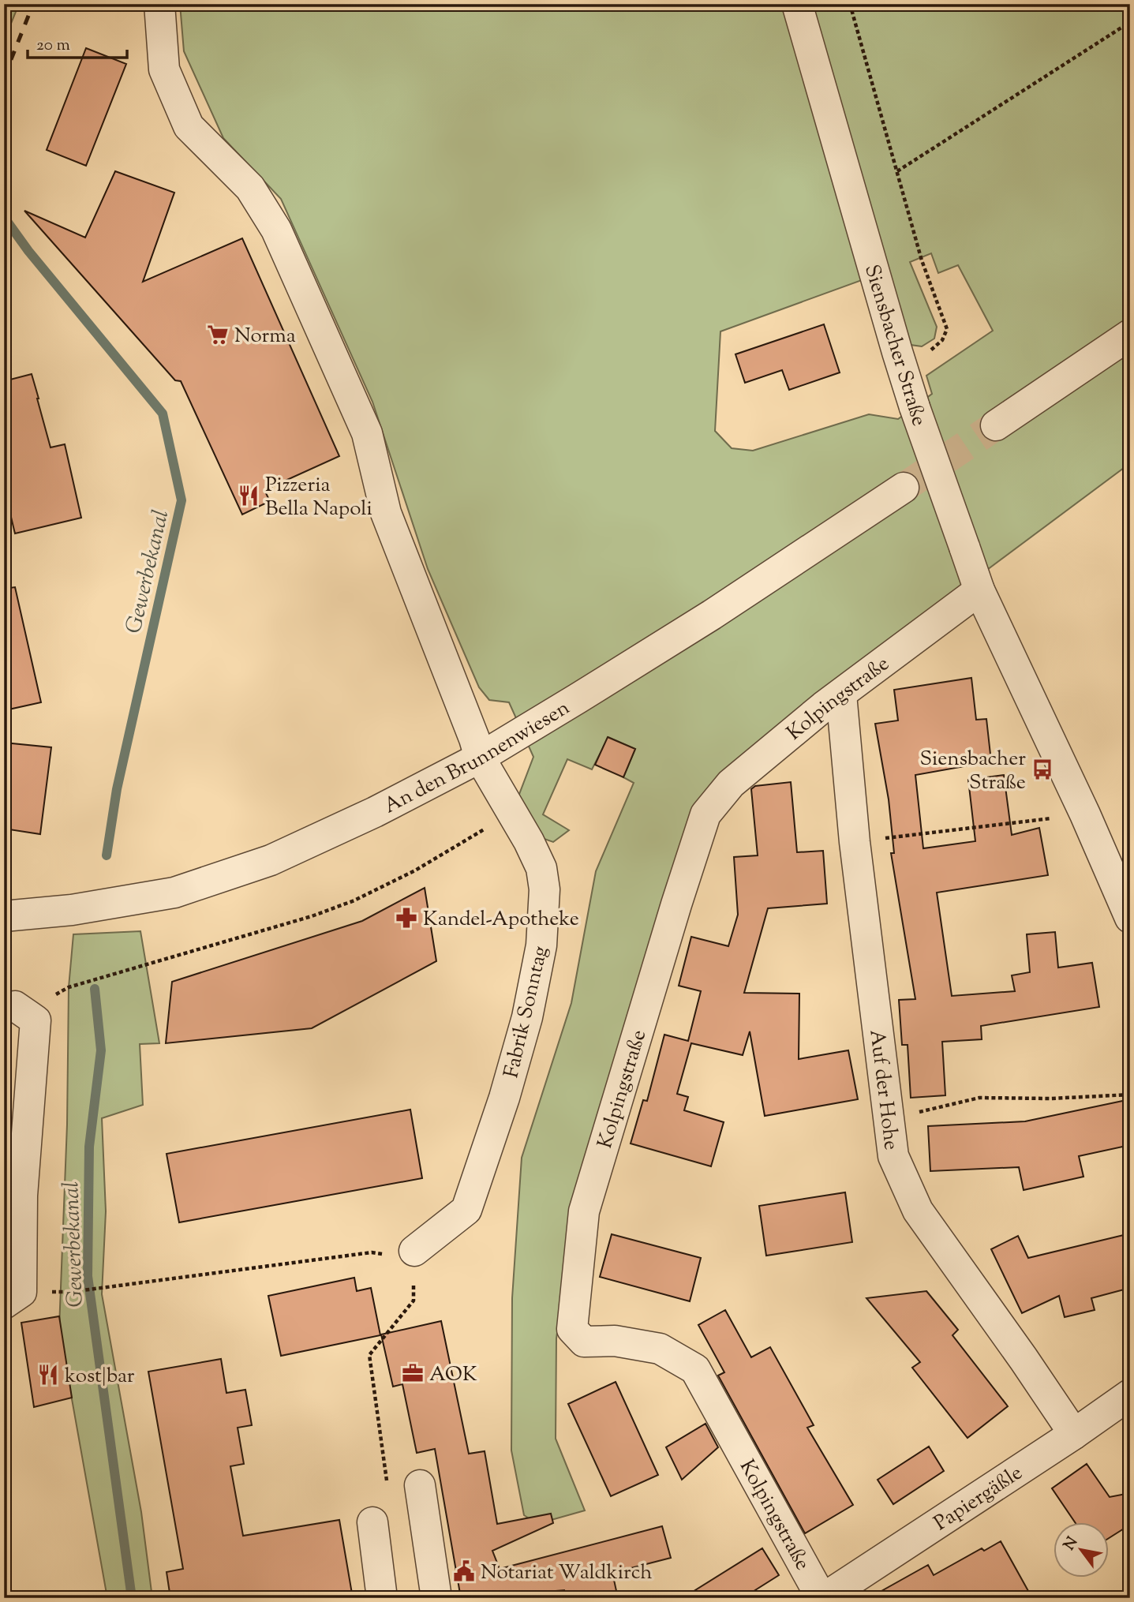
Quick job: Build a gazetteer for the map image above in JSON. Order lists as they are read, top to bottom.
{
  "streets": {
    "street": [
      "Siensbacher Straße",
      "Kolpingstraße",
      "An den Brunnenwiesen",
      "Fabrik Sonntag",
      "Auf der Hohe",
      "Papiergäßle"
    ]
  },
  "crossings": [
    ["Siensbacher Straße", "Kolpingstraße"],
    ["Kolpingstraße", "Auf der Hohe"],
    ["Kolpingstraße", "Papiergäßle"],
    ["An den Brunnenwiesen", "Fabrik Sonntag"],
    ["Auf der Hohe", "Papiergäßle"]
  ],
  "water": ["Gewerbekanal"],
  "places": {
    "supermarket": ["Norma"],
    "restaurant": ["Pizzeria Bella Napoli", "kost|bar"],
    "bus stop": ["Siensbacher Straße"],
    "pharmacy": ["Kandel-Apotheke"],
    "office": ["AOK"],
    "public building": ["Notariat Waldkirch"]
  },
  "scale_bar": "20 m",
  "north": "top left"
}
